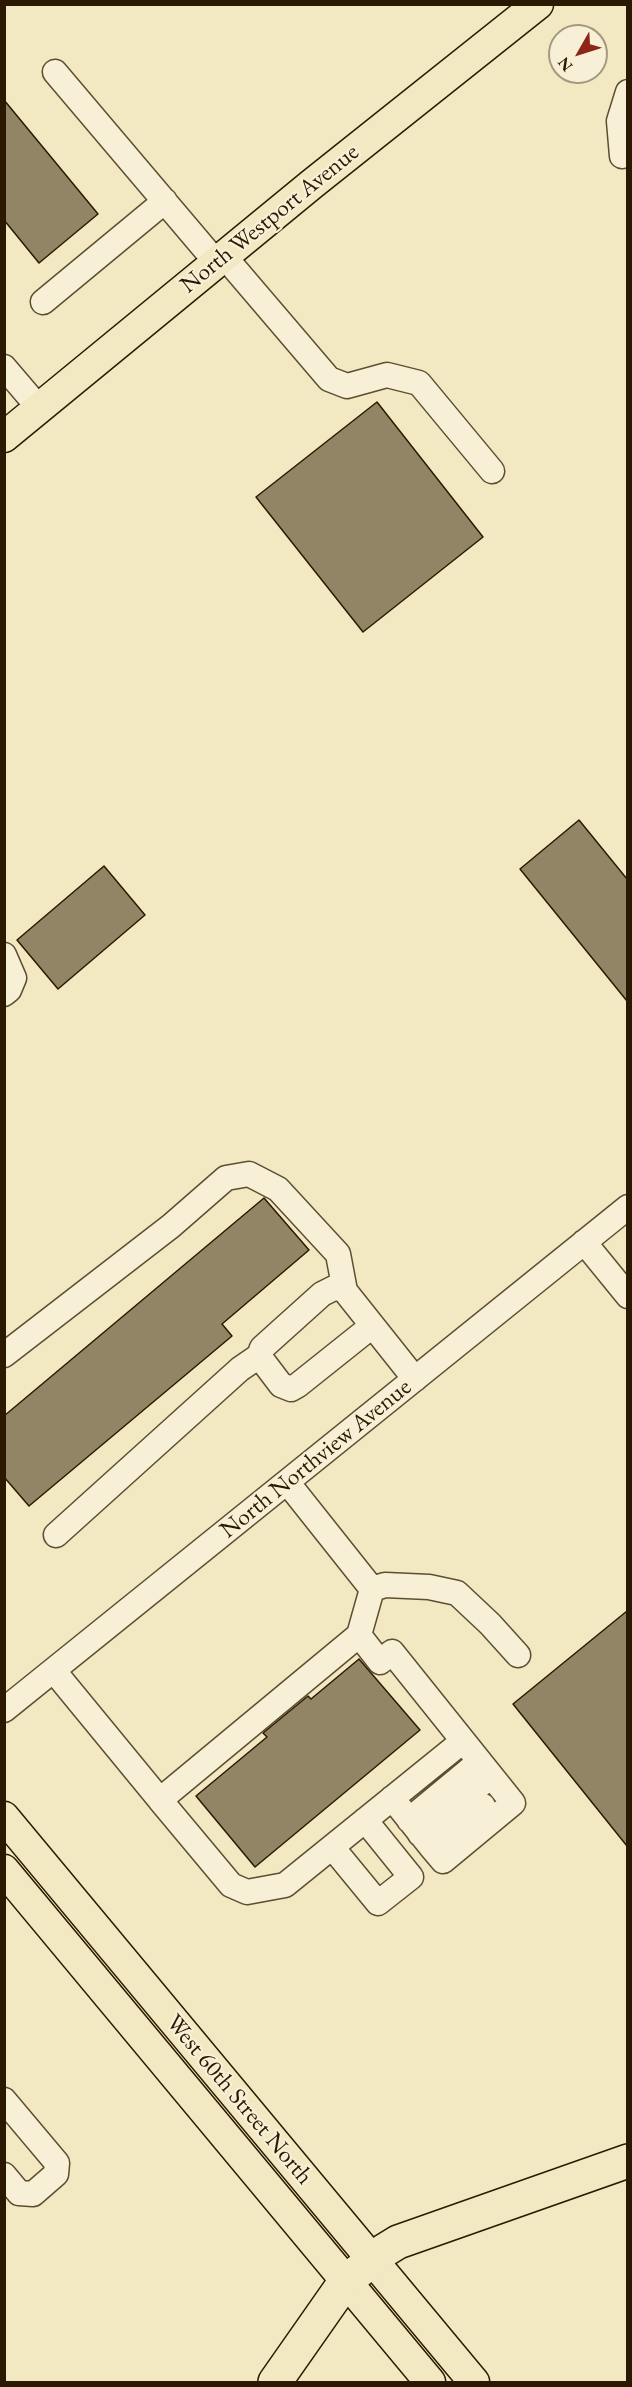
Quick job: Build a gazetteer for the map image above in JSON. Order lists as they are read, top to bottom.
{
  "streets": {
    "main road": ["North Westport Avenue", "West 60th Street North"],
    "street": ["North Northview Avenue"]
  },
  "north": "bottom left"
}
